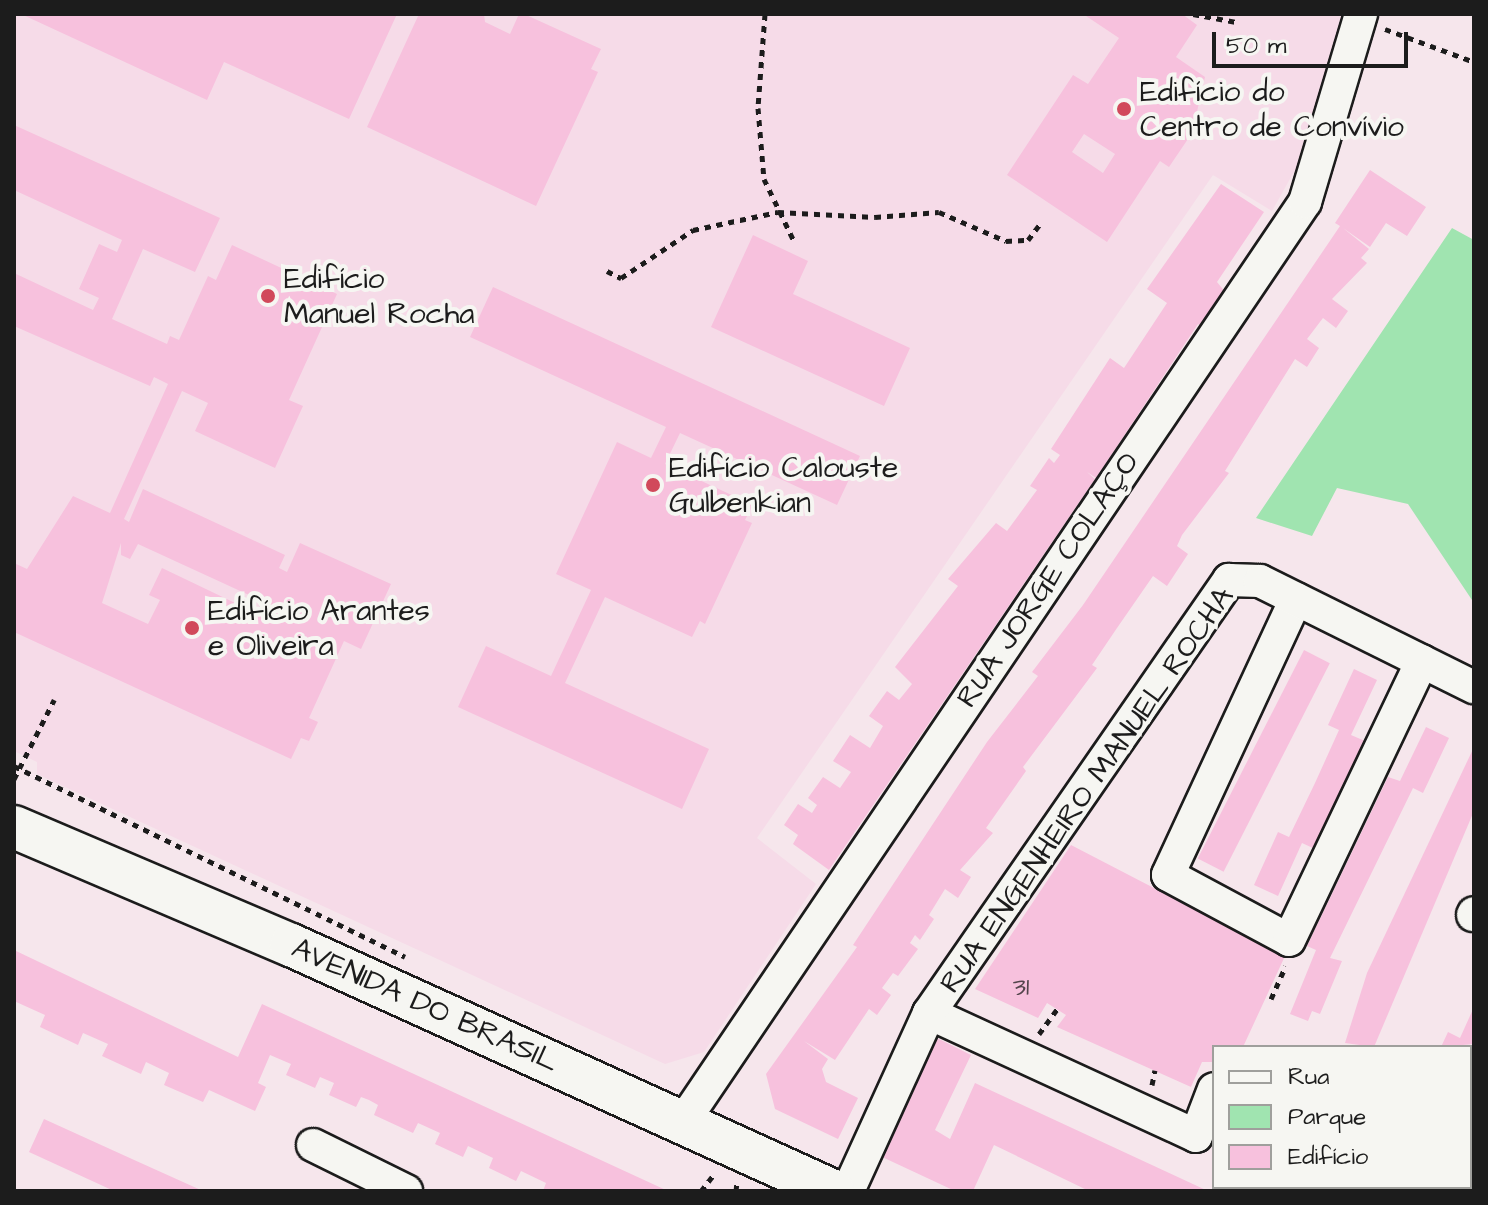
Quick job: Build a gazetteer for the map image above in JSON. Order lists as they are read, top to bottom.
{
  "streets": {
    "main road": ["AVENIDA DO BRASIL"],
    "street": ["RUA JORGE COLAÇO", "RUA ENGENHEIRO MANUEL ROCHA"]
  },
  "crossings": [
    ["RUA JORGE COLAÇO", "AVENIDA DO BRASIL"]
  ],
  "places": [
    "Edifício do Centro de Convívio",
    "Edifício Manuel Rocha",
    "Edifício Calouste Gulbenkian",
    "Edifício Arantes e Oliveira"
  ],
  "house_numbers": ["31"],
  "legend": ["Rua", "Parque", "Edifício"],
  "scale_bar": "50 m"
}
